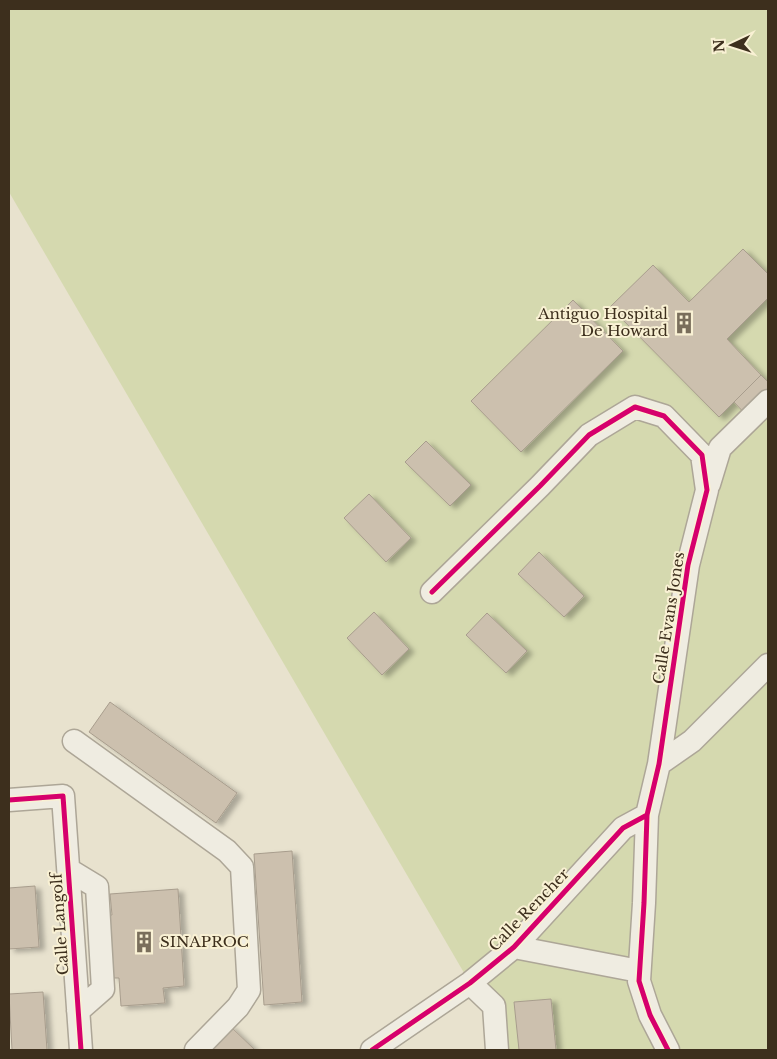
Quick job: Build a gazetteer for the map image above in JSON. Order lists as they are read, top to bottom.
{
  "streets": {
    "street": ["Calle Evans Jones", "Calle Rencher", "Calle Langolf"]
  },
  "crossings": [
    ["Calle Evans Jones", "Calle Rencher"]
  ],
  "places": {
    "building": ["Antiguo Hospital De Howard", "SINAPROC"]
  },
  "north": "left"
}
